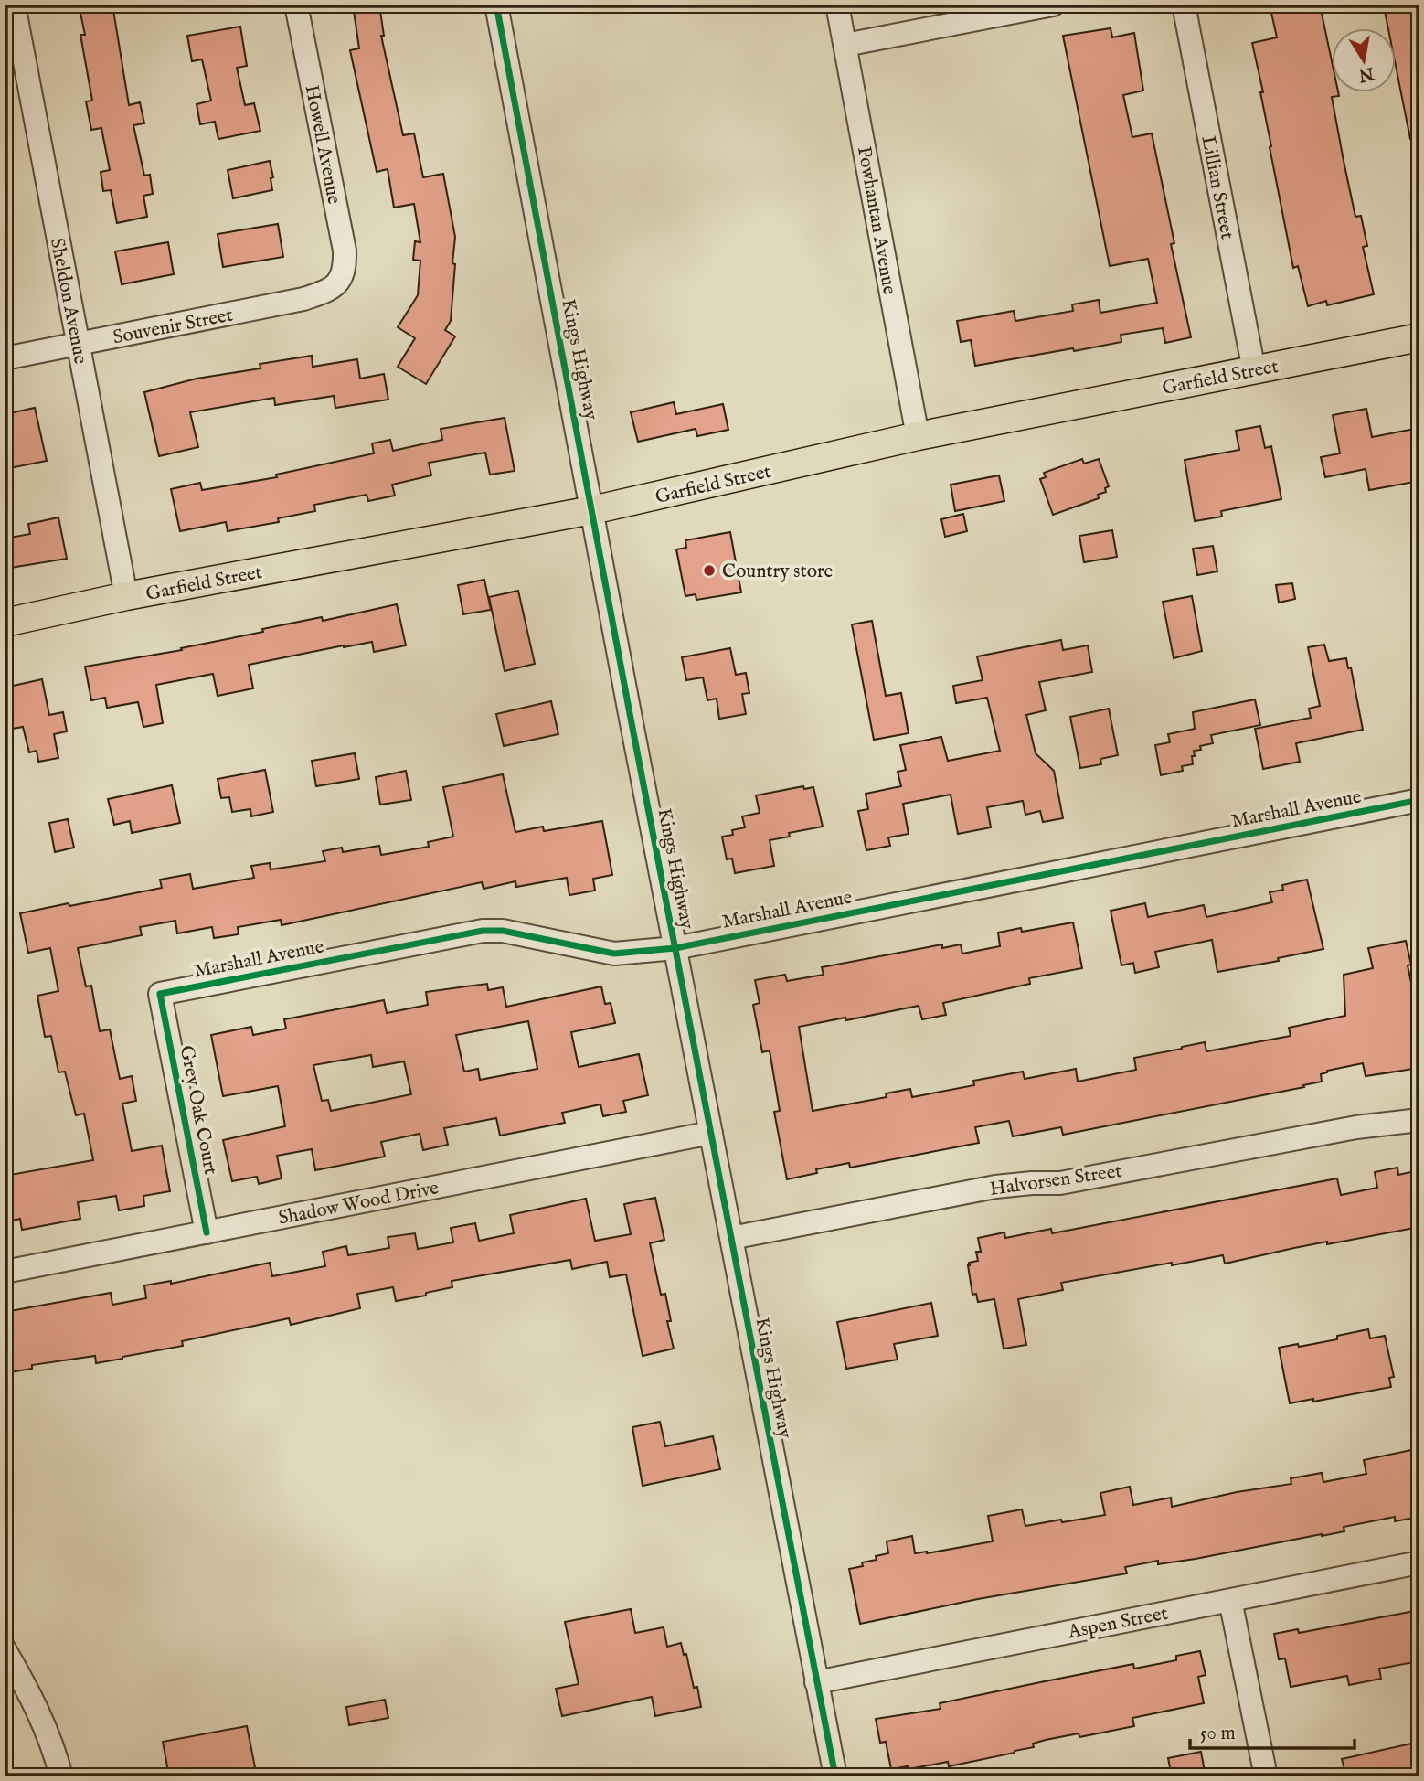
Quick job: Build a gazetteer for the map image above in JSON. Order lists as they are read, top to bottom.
{
  "streets": {
    "main road": ["Garfield Street"],
    "street": [
      "Howell Avenue",
      "Lillian Street",
      "Powhantan Avenue",
      "Sheldon Avenue",
      "Souvenir Street",
      "Kings Highway",
      "Marshall Avenue",
      "Grey Oak Court",
      "Halvorsen Street",
      "Shadow Wood Drive",
      "Aspen Street"
    ]
  },
  "crossings": [
    ["Howell Avenue", "Souvenir Street"],
    ["Lillian Street", "Garfield Street"],
    ["Powhantan Avenue", "Garfield Street"],
    ["Sheldon Avenue", "Souvenir Street"],
    ["Sheldon Avenue", "Garfield Street"],
    ["Kings Highway", "Garfield Street"],
    ["Kings Highway", "Marshall Avenue"],
    ["Kings Highway", "Halvorsen Street"],
    ["Kings Highway", "Shadow Wood Drive"],
    ["Kings Highway", "Aspen Street"],
    ["Marshall Avenue", "Grey Oak Court"],
    ["Grey Oak Court", "Shadow Wood Drive"]
  ],
  "places": ["Country store"],
  "scale_bar": "50 m",
  "north": "bottom"
}
